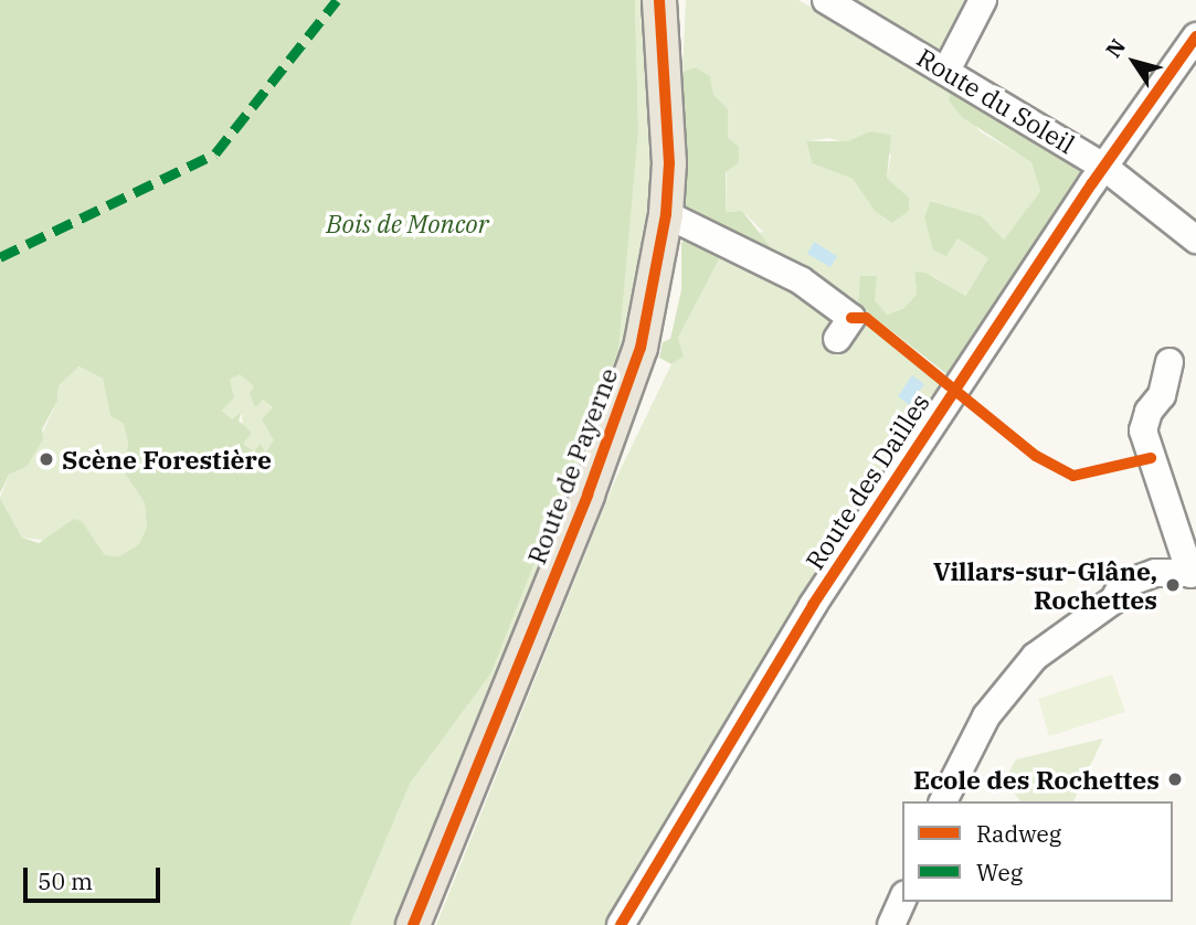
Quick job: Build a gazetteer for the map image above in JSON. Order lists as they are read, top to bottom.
{
  "streets": {
    "main road": ["Route de Payerne"],
    "street": ["Route du Soleil", "Route des Dailles"]
  },
  "crossings": [
    ["Route du Soleil", "Route des Dailles"]
  ],
  "parks": ["Bois de Moncor"],
  "places": ["Scène Forestière", "Villars-sur-Glâne, Rochettes", "Ecole des Rochettes"],
  "legend": ["Radweg", "Weg"],
  "scale_bar": "50 m",
  "north": "top left"
}
